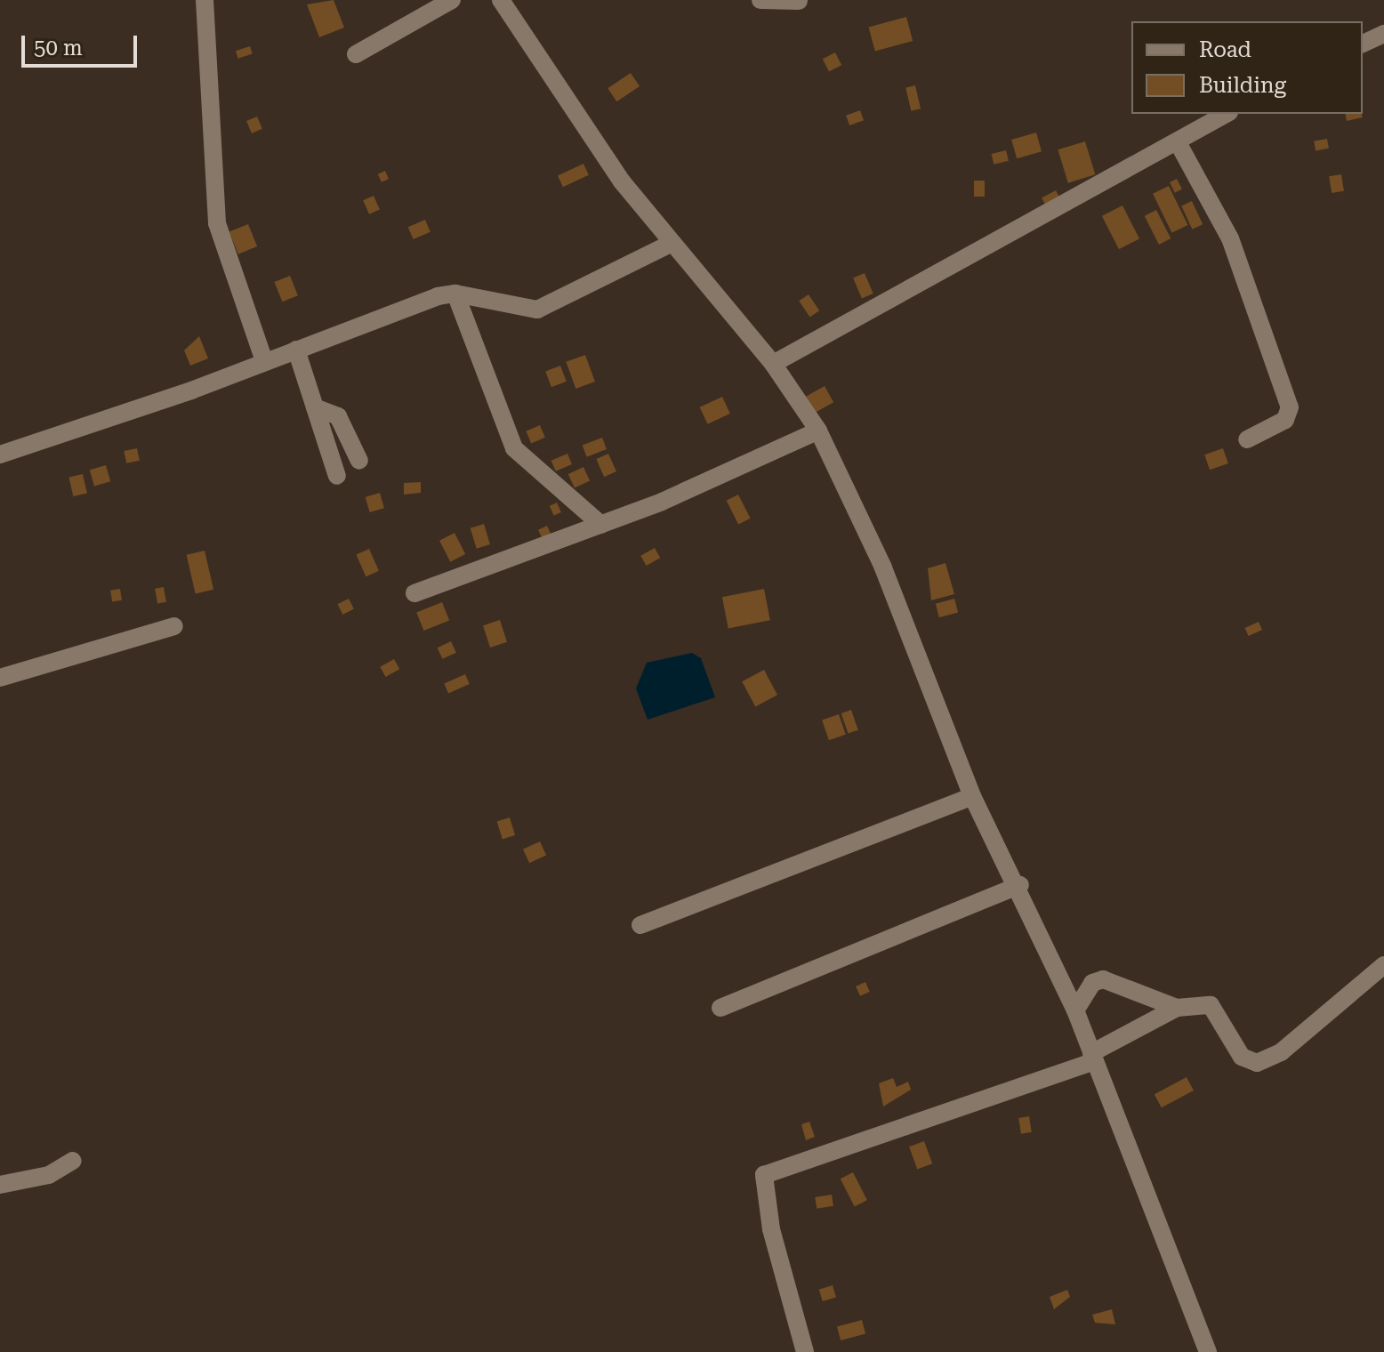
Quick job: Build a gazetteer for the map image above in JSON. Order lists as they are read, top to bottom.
{
  "legend": ["Road", "Building"],
  "scale_bar": "50 m"
}
